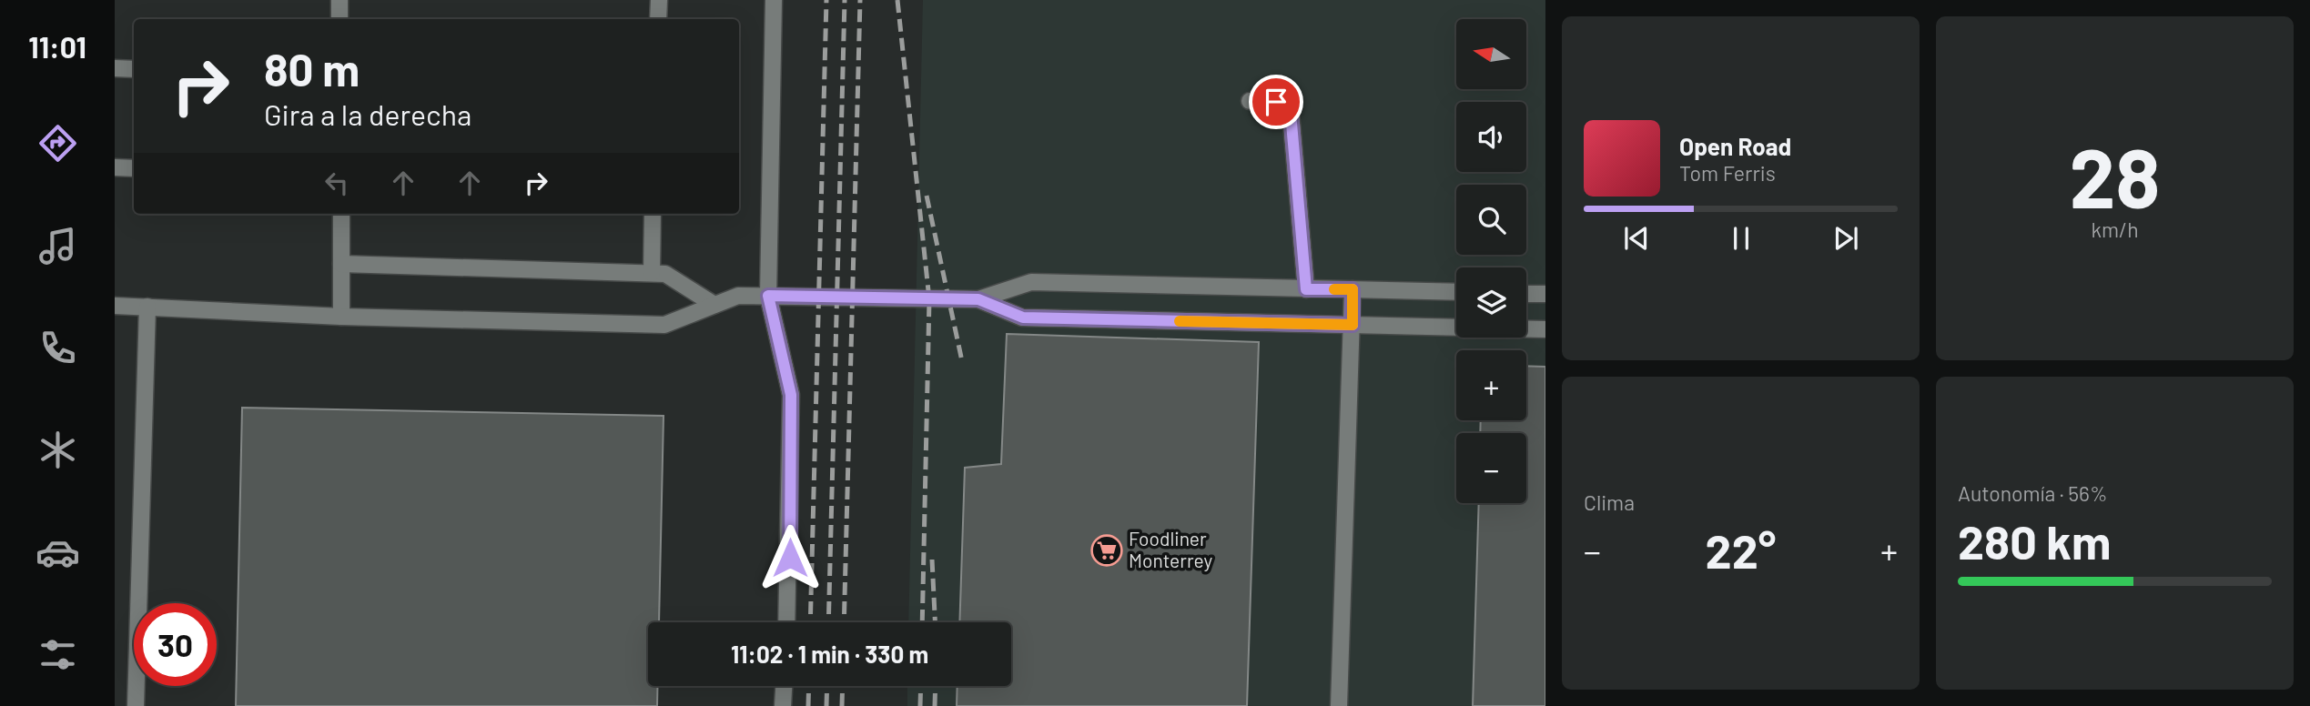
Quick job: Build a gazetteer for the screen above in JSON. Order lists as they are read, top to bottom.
{
  "places": {
    "supermarket": ["Foodliner Monterrey"]
  },
  "north": "left",
  "page": {
    "tabs": "11:01",
    "tile": [
      ["28", "km/h"],
      "Clima",
      ["Autonomía · 56%", "280 km"]
    ],
    "map_buttons": ["+", "−"],
    "turn": ["80 m", "Gira a la derecha"],
    "song": ["Open Road", "Tom Ferris"],
    "heat": ["−", "22°", "+"],
    "limit": "30",
    "trip": "11:02 · 1 min · 330 m"
  }
}
